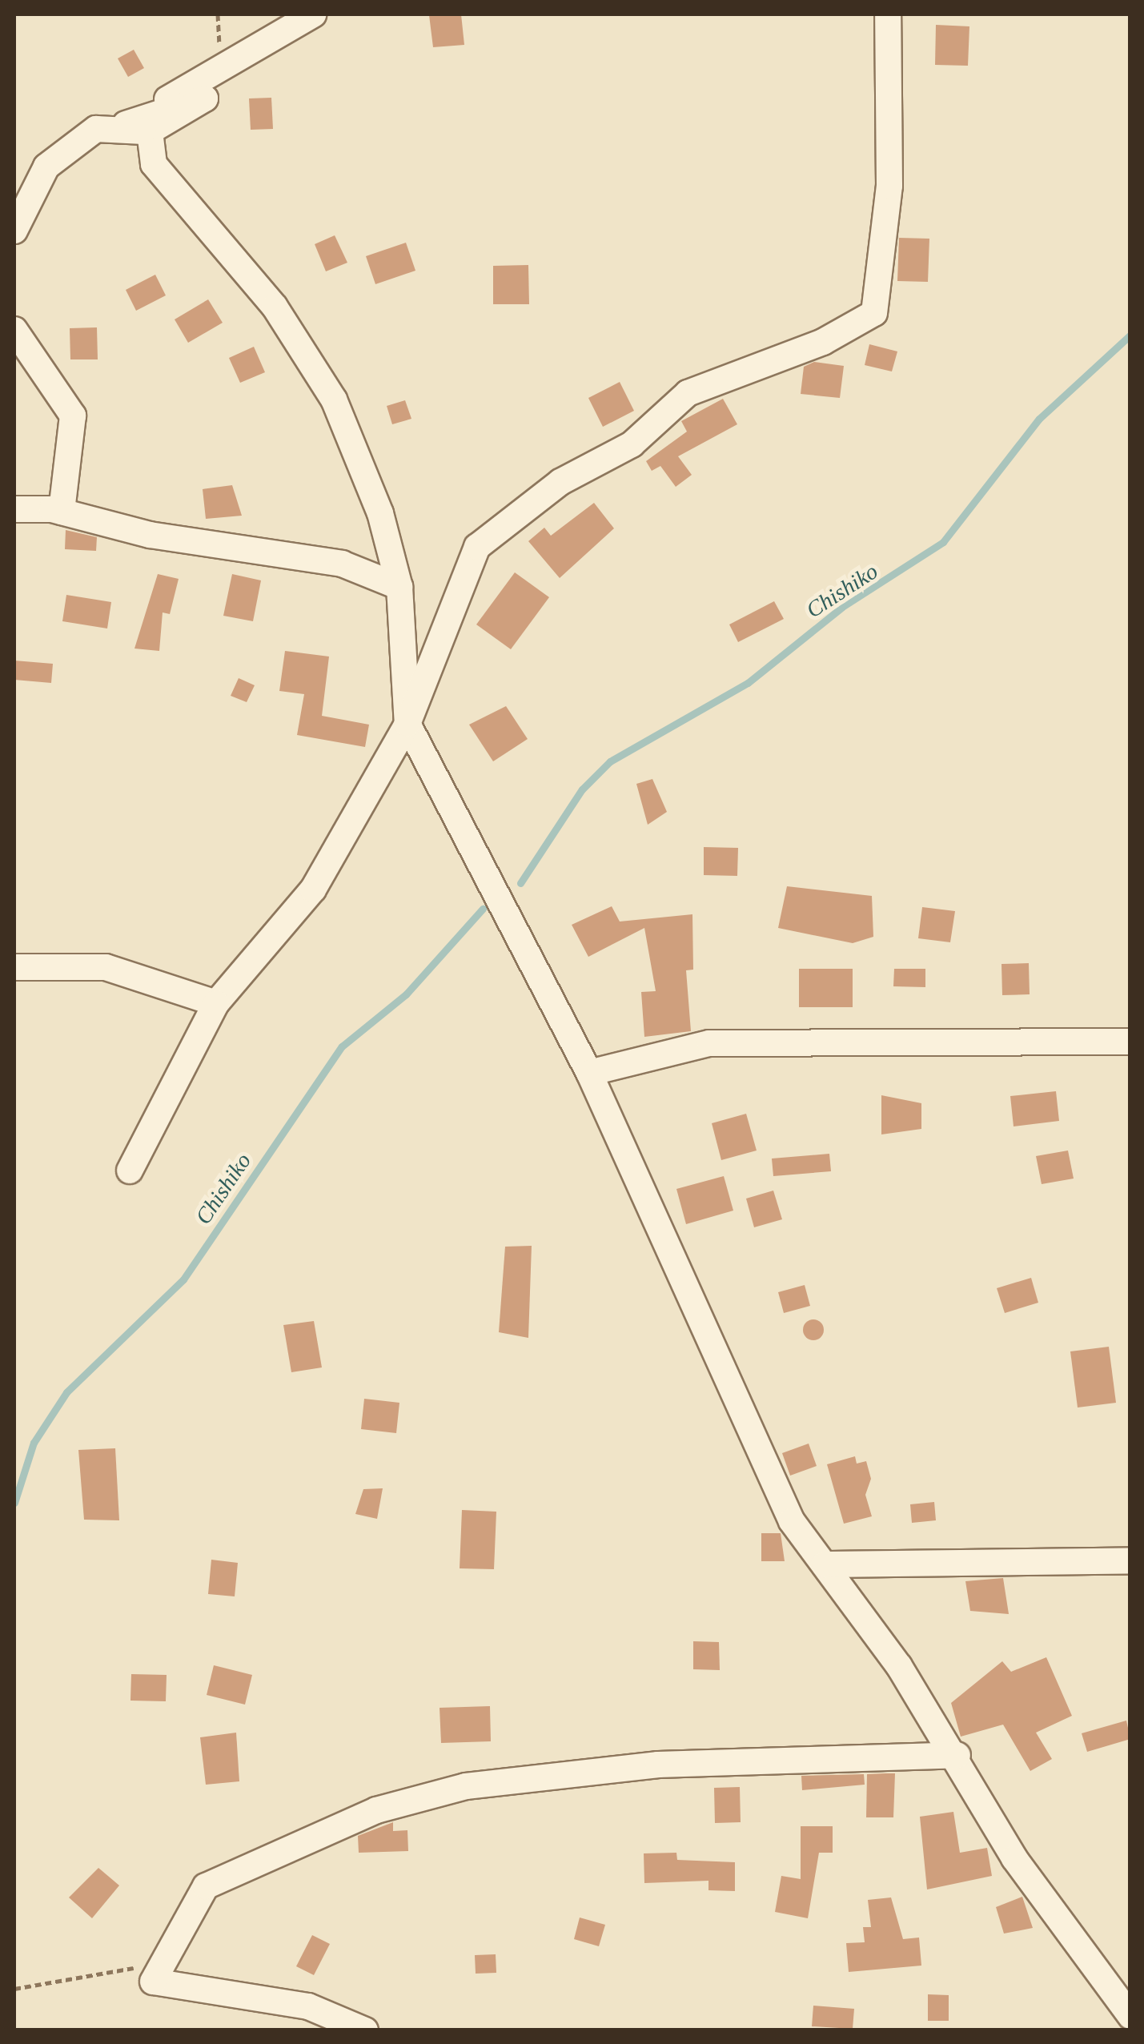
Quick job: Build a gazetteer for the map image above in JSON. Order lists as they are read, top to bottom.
{
  "water": ["Chishiko"]
}
